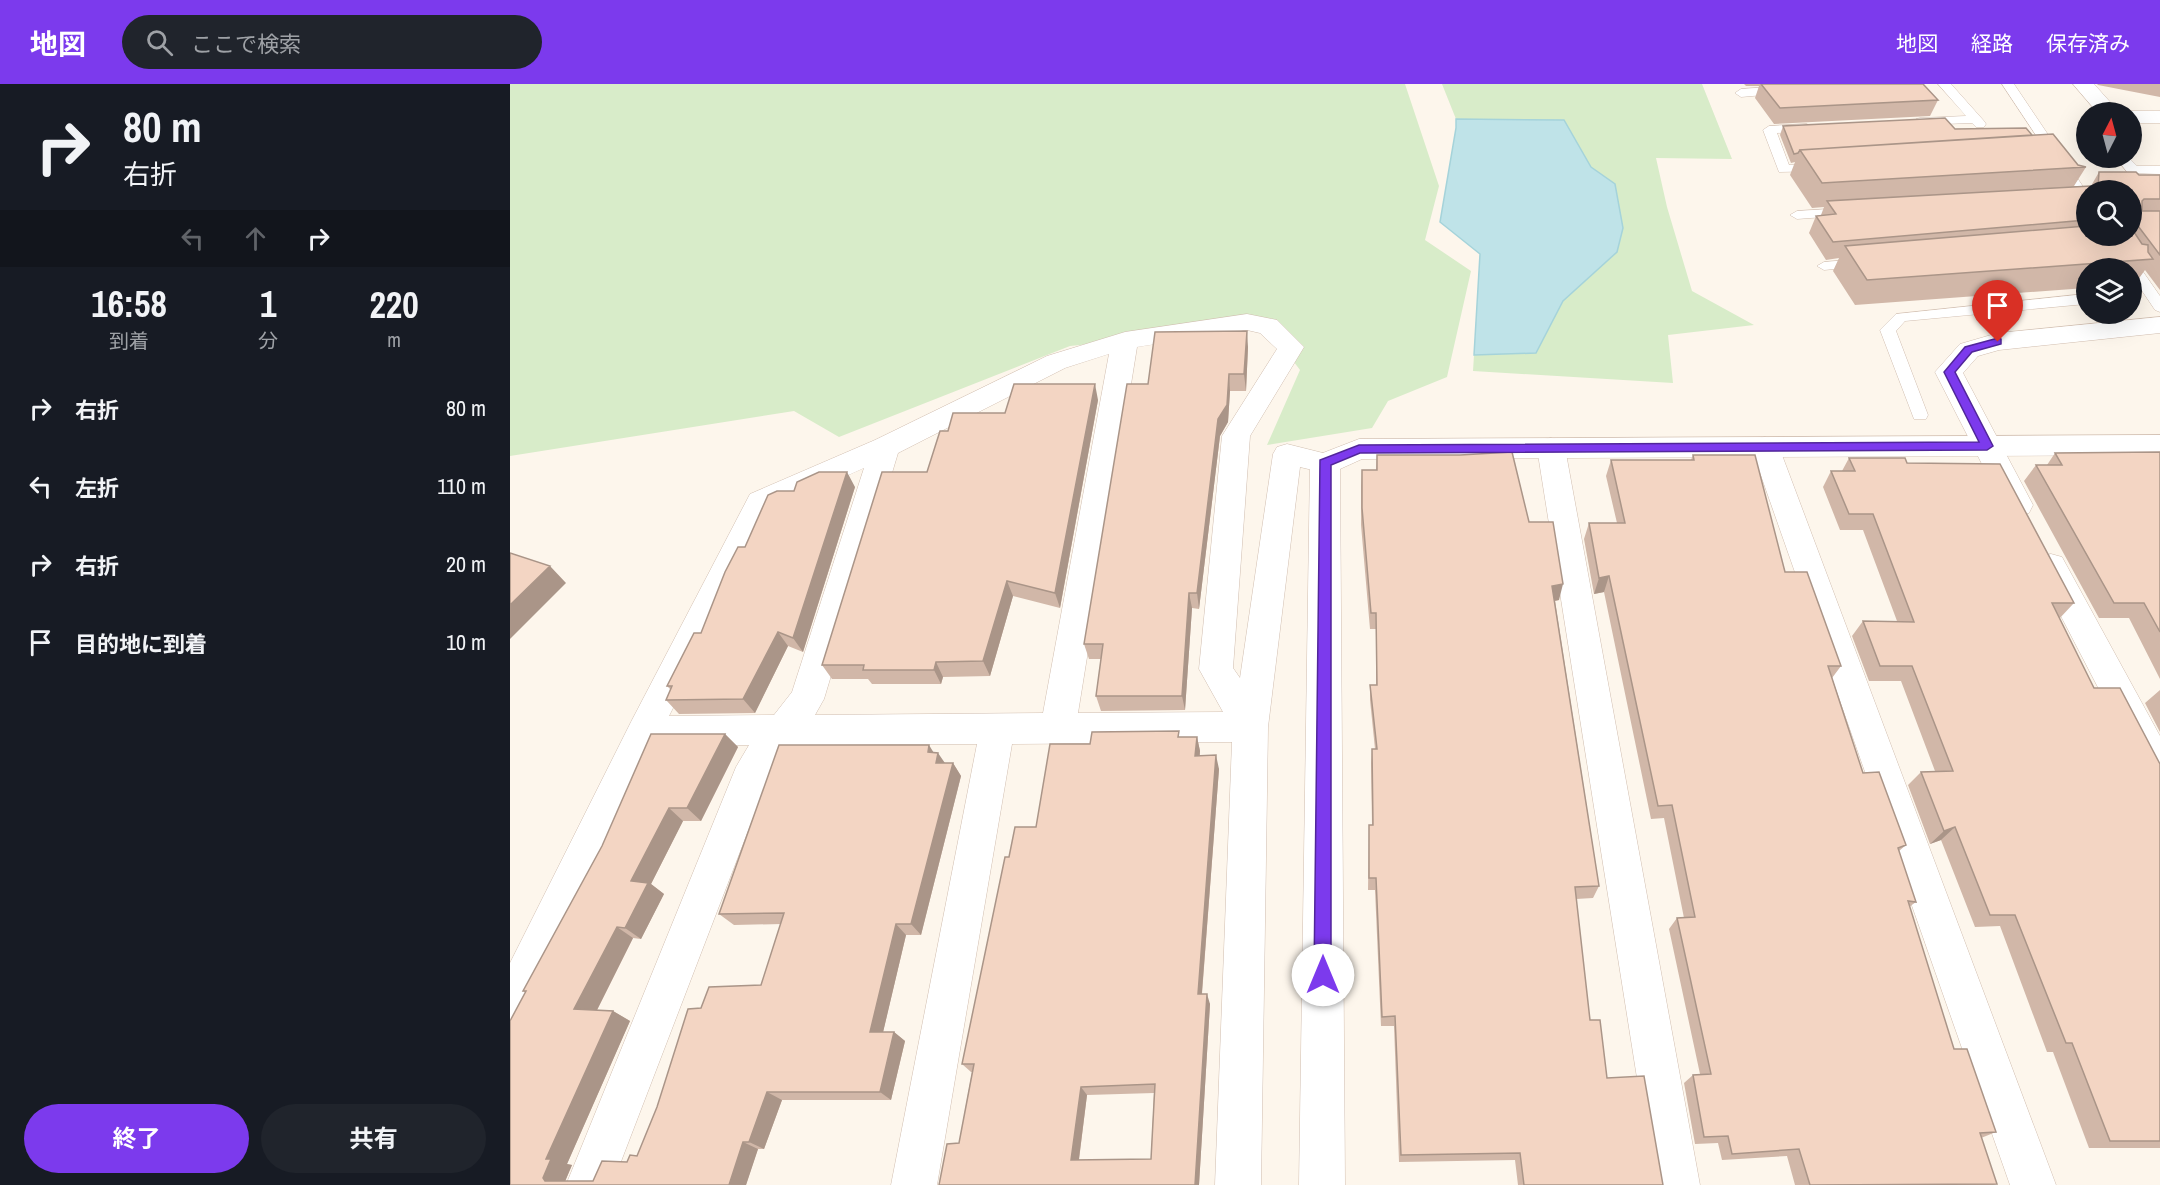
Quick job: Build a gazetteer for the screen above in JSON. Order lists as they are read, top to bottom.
{
  "north": "top",
  "page": {
    "header": "地図",
    "search": "ここで検索",
    "nav": ["地図", "経路", "保存済み"],
    "turn": ["80 m", "右折"],
    "eta": [
      "16:58",
      "到着",
      "1",
      "分",
      "220",
      "m"
    ],
    "list": [
      {
        "name": "右折",
        "value": "80 m"
      },
      {
        "name": "左折",
        "value": "110 m"
      },
      {
        "name": "右折",
        "value": "20 m"
      },
      {
        "name": "目的地に到着",
        "value": "10 m"
      }
    ],
    "buttons": ["終了", "共有"]
  }
}
